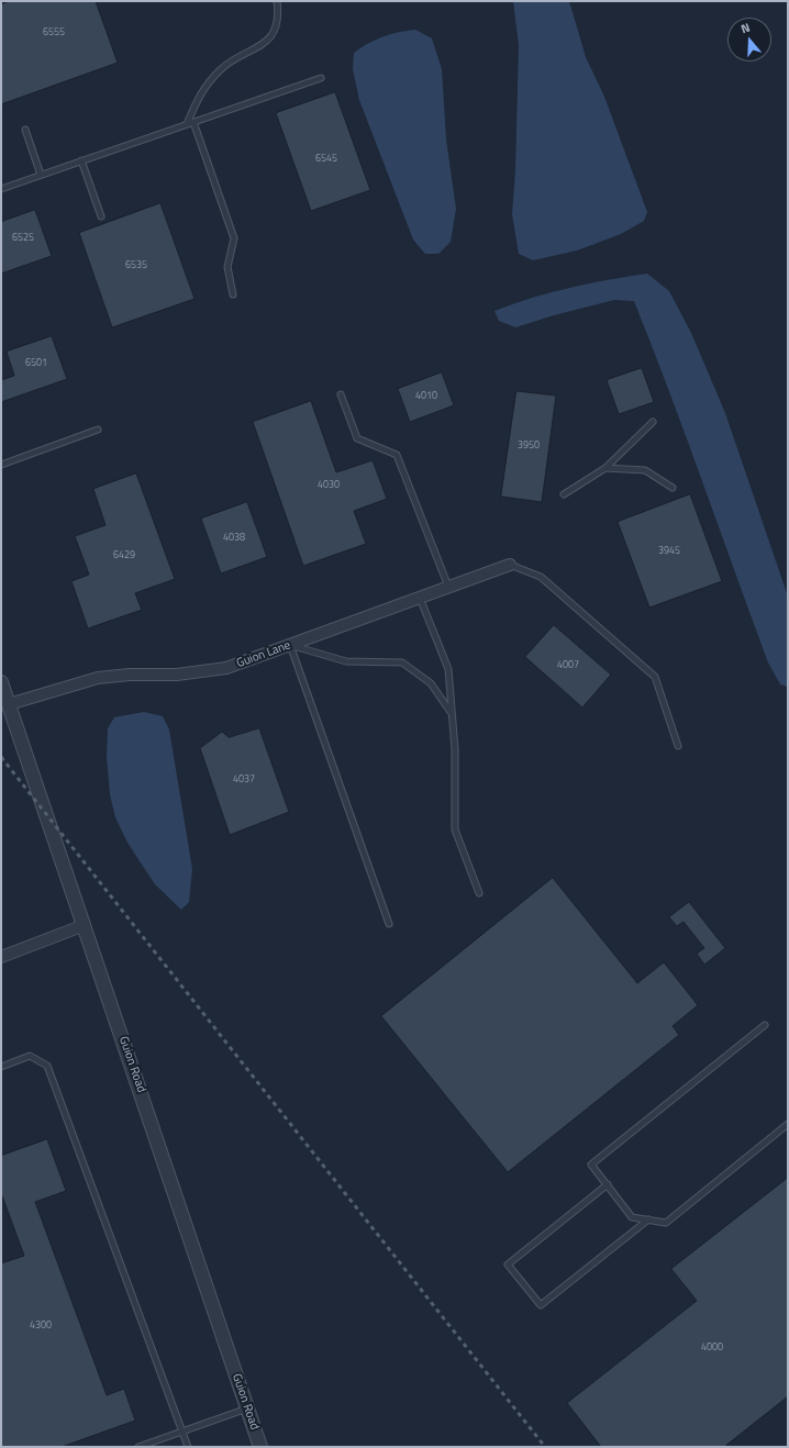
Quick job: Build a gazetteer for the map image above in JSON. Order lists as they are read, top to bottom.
{
  "streets": {
    "street": ["Guion Lane", "Guion Road"]
  },
  "crossings": [
    ["Guion Lane", "Guion Road"]
  ],
  "house_numbers": [
    "6555",
    "6545",
    "6525",
    "6535",
    "6501",
    "4010",
    "3950",
    "4030",
    "4038",
    "3945",
    "6429",
    "4007",
    "4037",
    "4300",
    "4000"
  ],
  "north": "top"
}
